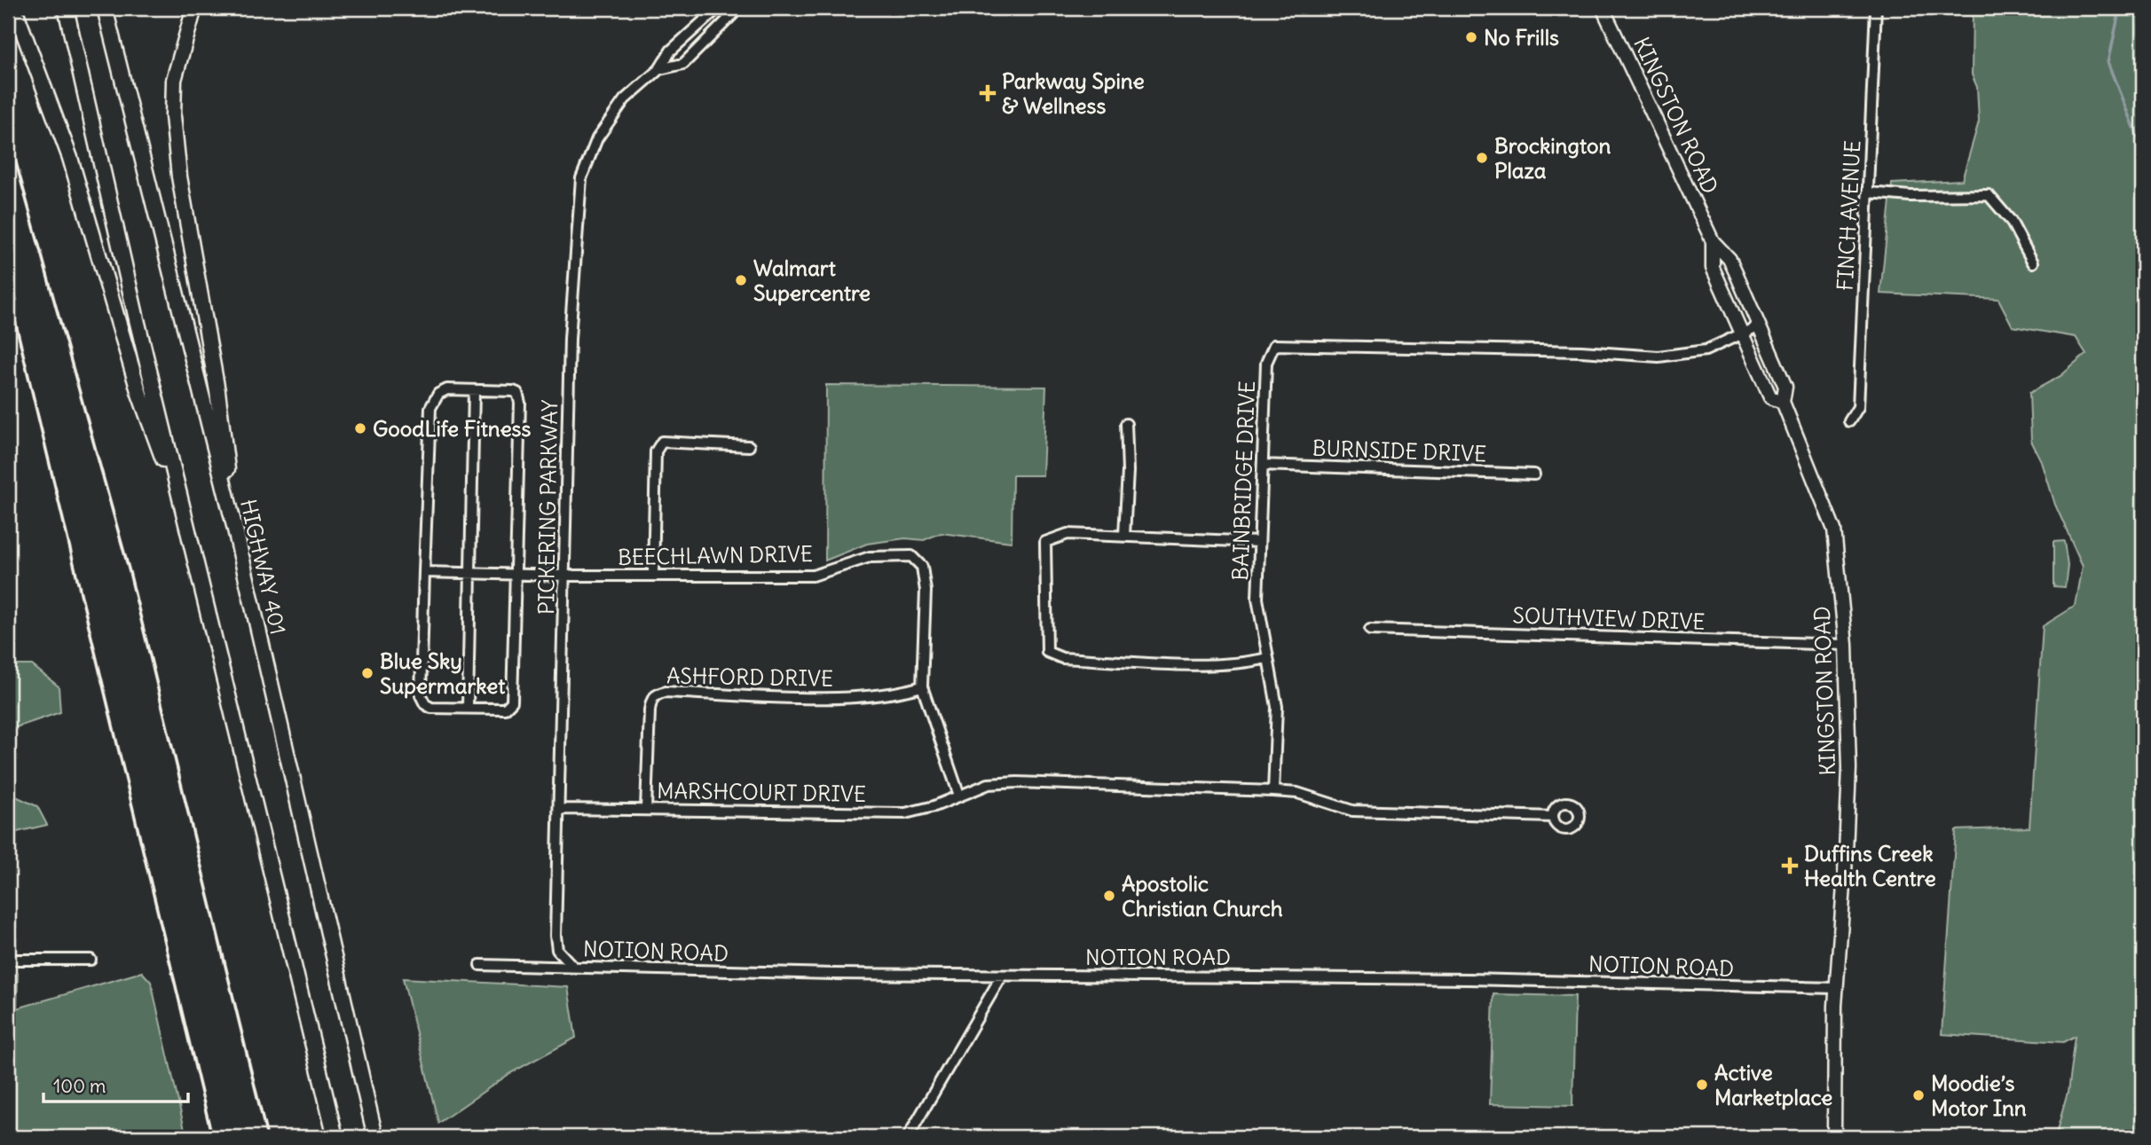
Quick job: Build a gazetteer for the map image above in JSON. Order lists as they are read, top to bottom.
{
  "streets": {
    "highway": ["HIGHWAY 401"],
    "main road": ["KINGSTON ROAD"],
    "street": [
      "FINCH AVENUE",
      "BURNSIDE DRIVE",
      "BAINBRIDGE DRIVE",
      "PICKERING PARKWAY",
      "BEECHLAWN DRIVE",
      "SOUTHVIEW DRIVE",
      "ASHFORD DRIVE",
      "MARSHCOURT DRIVE",
      "NOTION ROAD"
    ]
  },
  "crossings": [
    ["KINGSTON ROAD", "BAINBRIDGE DRIVE"],
    ["KINGSTON ROAD", "SOUTHVIEW DRIVE"],
    ["KINGSTON ROAD", "NOTION ROAD"],
    ["BURNSIDE DRIVE", "BAINBRIDGE DRIVE"],
    ["PICKERING PARKWAY", "BEECHLAWN DRIVE"],
    ["PICKERING PARKWAY", "MARSHCOURT DRIVE"],
    ["PICKERING PARKWAY", "NOTION ROAD"],
    ["BEECHLAWN DRIVE", "ASHFORD DRIVE"],
    ["BEECHLAWN DRIVE", "MARSHCOURT DRIVE"],
    ["ASHFORD DRIVE", "MARSHCOURT DRIVE"]
  ],
  "places": {
    "other": [
      "No Frills",
      "Brockington Plaza",
      "Walmart Supercentre",
      "GoodLife Fitness",
      "Blue Sky Supermarket",
      "Apostolic Christian Church",
      "Active Marketplace",
      "Moodie’s Motor Inn"
    ],
    "health": ["Parkway Spine & Wellness", "Duffins Creek Health Centre"]
  },
  "scale_bar": "100 m"
}
